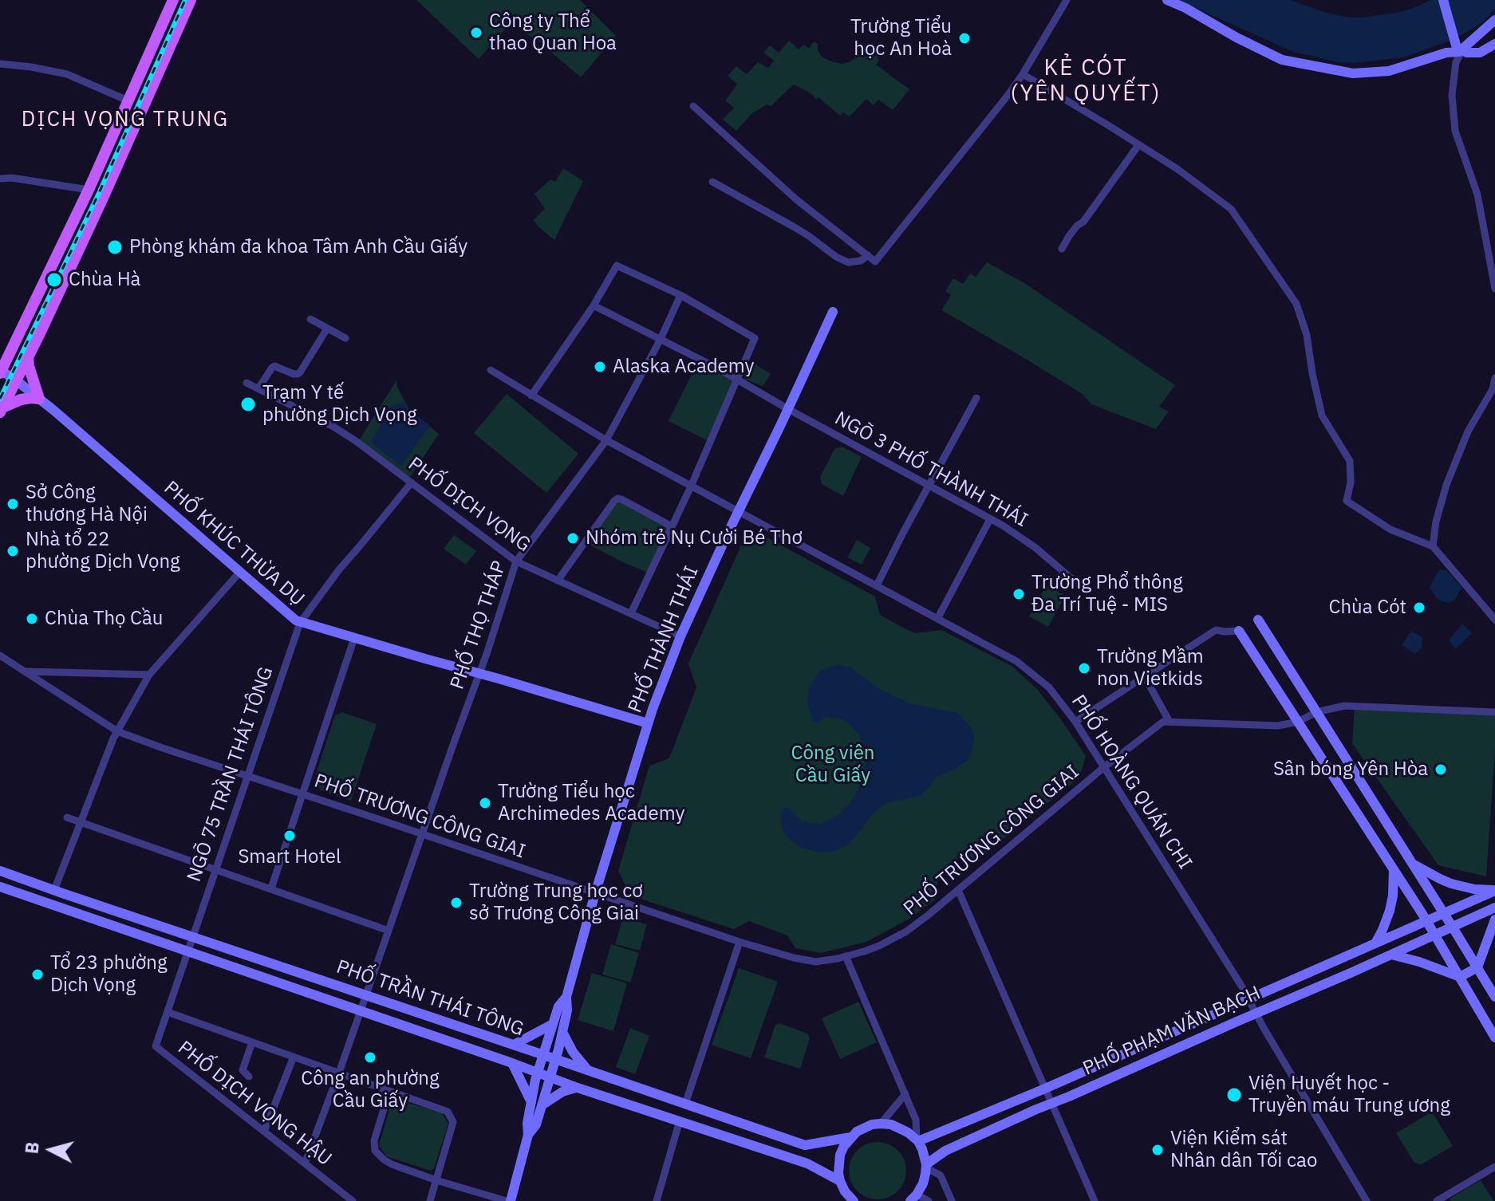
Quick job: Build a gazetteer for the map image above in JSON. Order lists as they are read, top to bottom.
{
  "streets": {
    "main road": [
      "PHỐ KHÚC THỪA DỤ",
      "PHỐ THÀNH THÁI",
      "PHỐ TRẦN THÁI TÔNG",
      "PHỐ PHẠM VĂN BẠCH"
    ],
    "street": [
      "NGÕ 3 PHỐ THÀNH THÁI",
      "PHỐ DỊCH VỌNG",
      "PHỐ THỌ THÁP",
      "NGÕ 75 TRẦN THÁI TÔNG",
      "PHỐ HOÀNG QUÁN CHI",
      "PHỐ TRƯƠNG CÔNG GIAI",
      "PHỐ DỊCH VỌNG HẬU"
    ]
  },
  "crossings": [
    ["NGÕ 3 PHỐ THÀNH THÁI", "PHỐ THỌ THÁP"],
    ["NGÕ 3 PHỐ THÀNH THÁI", "PHỐ THÀNH THÁI"],
    ["PHỐ DỊCH VỌNG", "PHỐ THỌ THÁP"],
    ["PHỐ DỊCH VỌNG", "PHỐ THÀNH THÁI"],
    ["PHỐ DỊCH VỌNG", "NGÕ 75 TRẦN THÁI TÔNG"],
    ["PHỐ KHÚC THỪA DỤ", "PHỐ THỌ THÁP"],
    ["PHỐ KHÚC THỪA DỤ", "PHỐ THÀNH THÁI"],
    ["PHỐ KHÚC THỪA DỤ", "NGÕ 75 TRẦN THÁI TÔNG"],
    ["PHỐ THỌ THÁP", "PHỐ HOÀNG QUÁN CHI"],
    ["PHỐ THỌ THÁP", "PHỐ TRƯƠNG CÔNG GIAI"],
    ["PHỐ THỌ THÁP", "PHỐ TRẦN THÁI TÔNG"],
    ["PHỐ THỌ THÁP", "PHỐ DỊCH VỌNG HẬU"],
    ["PHỐ THÀNH THÁI", "PHỐ HOÀNG QUÁN CHI"],
    ["PHỐ THÀNH THÁI", "PHỐ TRƯƠNG CÔNG GIAI"],
    ["PHỐ THÀNH THÁI", "PHỐ TRẦN THÁI TÔNG"],
    ["NGÕ 75 TRẦN THÁI TÔNG", "PHỐ TRƯƠNG CÔNG GIAI"],
    ["NGÕ 75 TRẦN THÁI TÔNG", "PHỐ TRẦN THÁI TÔNG"],
    ["NGÕ 75 TRẦN THÁI TÔNG", "PHỐ DỊCH VỌNG HẬU"],
    ["PHỐ HOÀNG QUÁN CHI", "PHỐ TRƯƠNG CÔNG GIAI"],
    ["PHỐ HOÀNG QUÁN CHI", "PHỐ PHẠM VĂN BẠCH"],
    ["PHỐ TRẦN THÁI TÔNG", "PHỐ DỊCH VỌNG HẬU"]
  ],
  "districts": ["KẺ CÓT (YÊN QUYẾT)", "DỊCH VỌNG TRUNG"],
  "parks": ["Công viên Cầu Giấy"],
  "places": [
    "Công ty Thể thao Quan Hoa",
    "Trường Tiểu học An Hoà",
    "Phòng khám đa khoa Tâm Anh Cầu Giấy",
    "Chùa Hà",
    "Alaska Academy",
    "Trạm Y tế phường Dịch Vọng",
    "Sở Công thương Hà Nội",
    "Nhóm trẻ Nụ Cười Bé Thơ",
    "Nhà tổ 22 phường Dịch Vọng",
    "Trường Phổ thông Đa Trí Tuệ - MIS",
    "Chùa Cót",
    "Chùa Thọ Cầu",
    "Trường Mầm non Vietkids",
    "Sân bóng Yên Hòa",
    "Trường Tiểu học Archimedes Academy",
    "Smart Hotel",
    "Trường Trung học cơ sở Trương Công Giai",
    "Tổ 23 phường Dịch Vọng",
    "Công an phường Cầu Giấy",
    "Viện Huyết học - Truyền máu Trung ương",
    "Viện Kiểm sát Nhân dân Tối cao"
  ],
  "north": "left"
}
